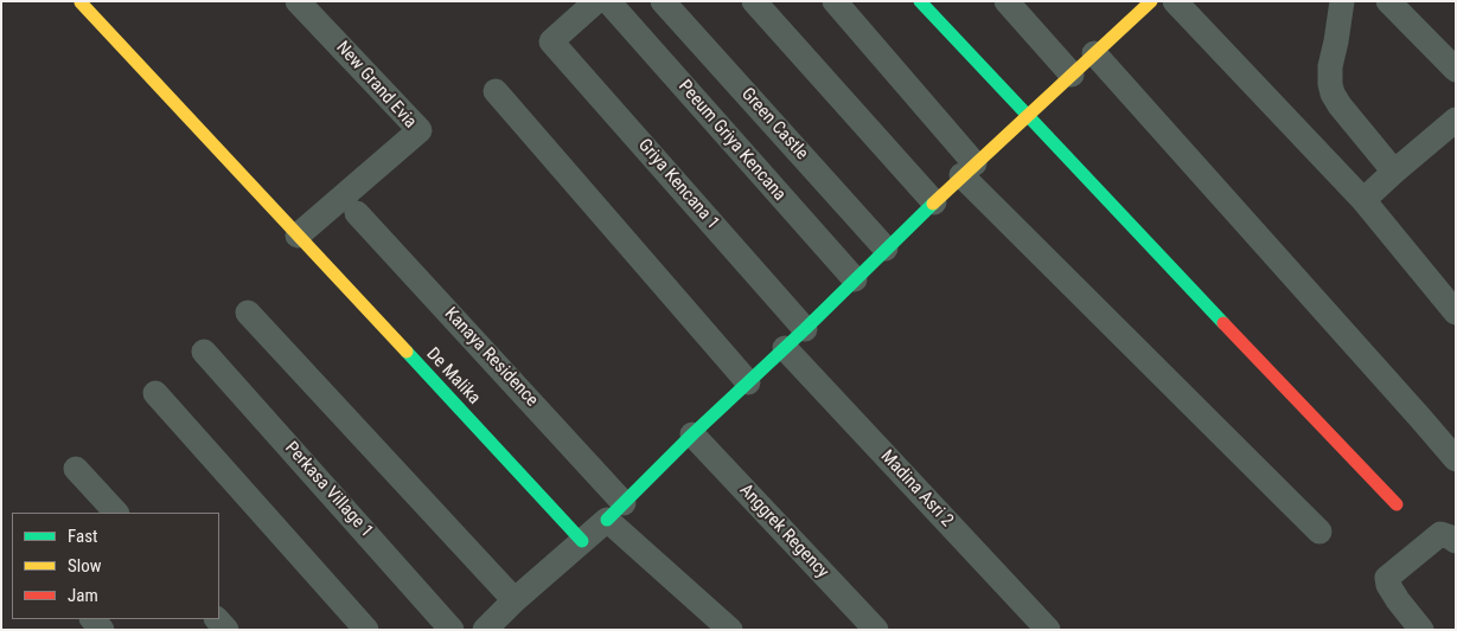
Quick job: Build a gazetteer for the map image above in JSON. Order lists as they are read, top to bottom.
{
  "streets": {
    "street": [
      "New Grand Evia",
      "Green Castle",
      "Peeum Griya Kencana",
      "Griya Kencana 1",
      "Kanaya Residence",
      "De Malika",
      "Madina Asri 2",
      "Perkasa Village 1",
      "Anggrek Regency"
    ]
  },
  "crossings": [
    ["New Grand Evia", "De Malika"]
  ],
  "legend": ["Fast", "Slow", "Jam"]
}
